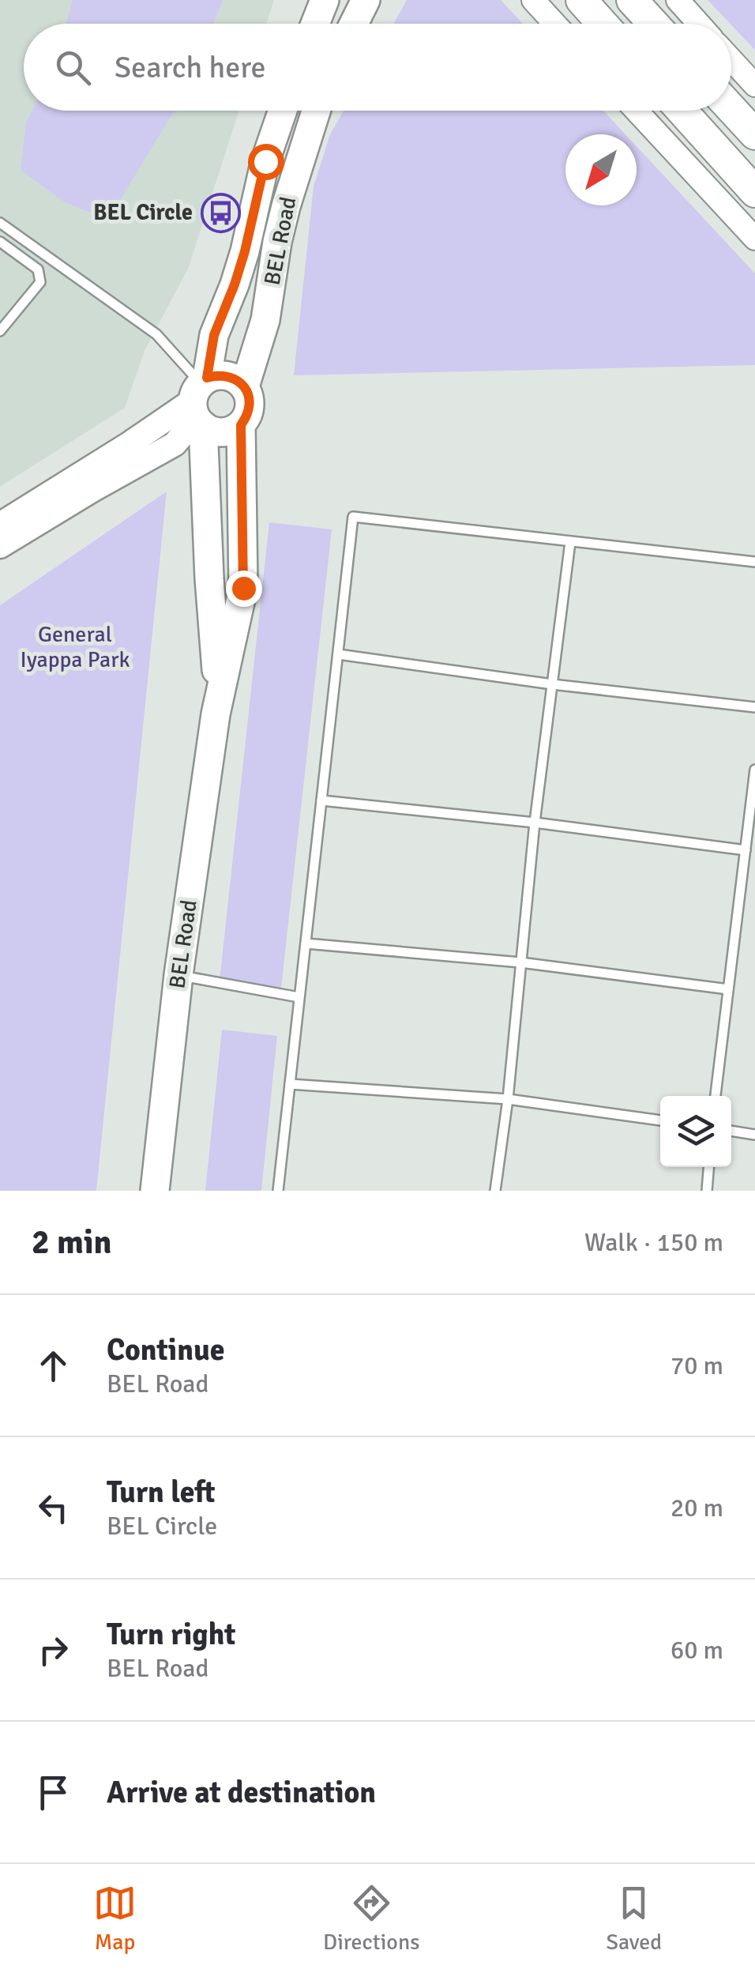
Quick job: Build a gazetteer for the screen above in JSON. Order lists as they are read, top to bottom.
{
  "streets": {
    "main road": ["BEL Road"]
  },
  "parks": ["General Iyappa Park"],
  "places": {
    "bus stop": ["BEL Circle"]
  },
  "north": "bottom left",
  "page": {
    "search": "Search here",
    "heading": ["2 min", "Walk · 150 m"],
    "list": [
      ["Continue", "BEL Road", "70 m"],
      ["Turn left", "BEL Circle", "20 m"],
      ["Turn right", "BEL Road", "60 m"],
      "Arrive at destination"
    ],
    "nav": ["Map", "Directions", "Saved"]
  }
}
